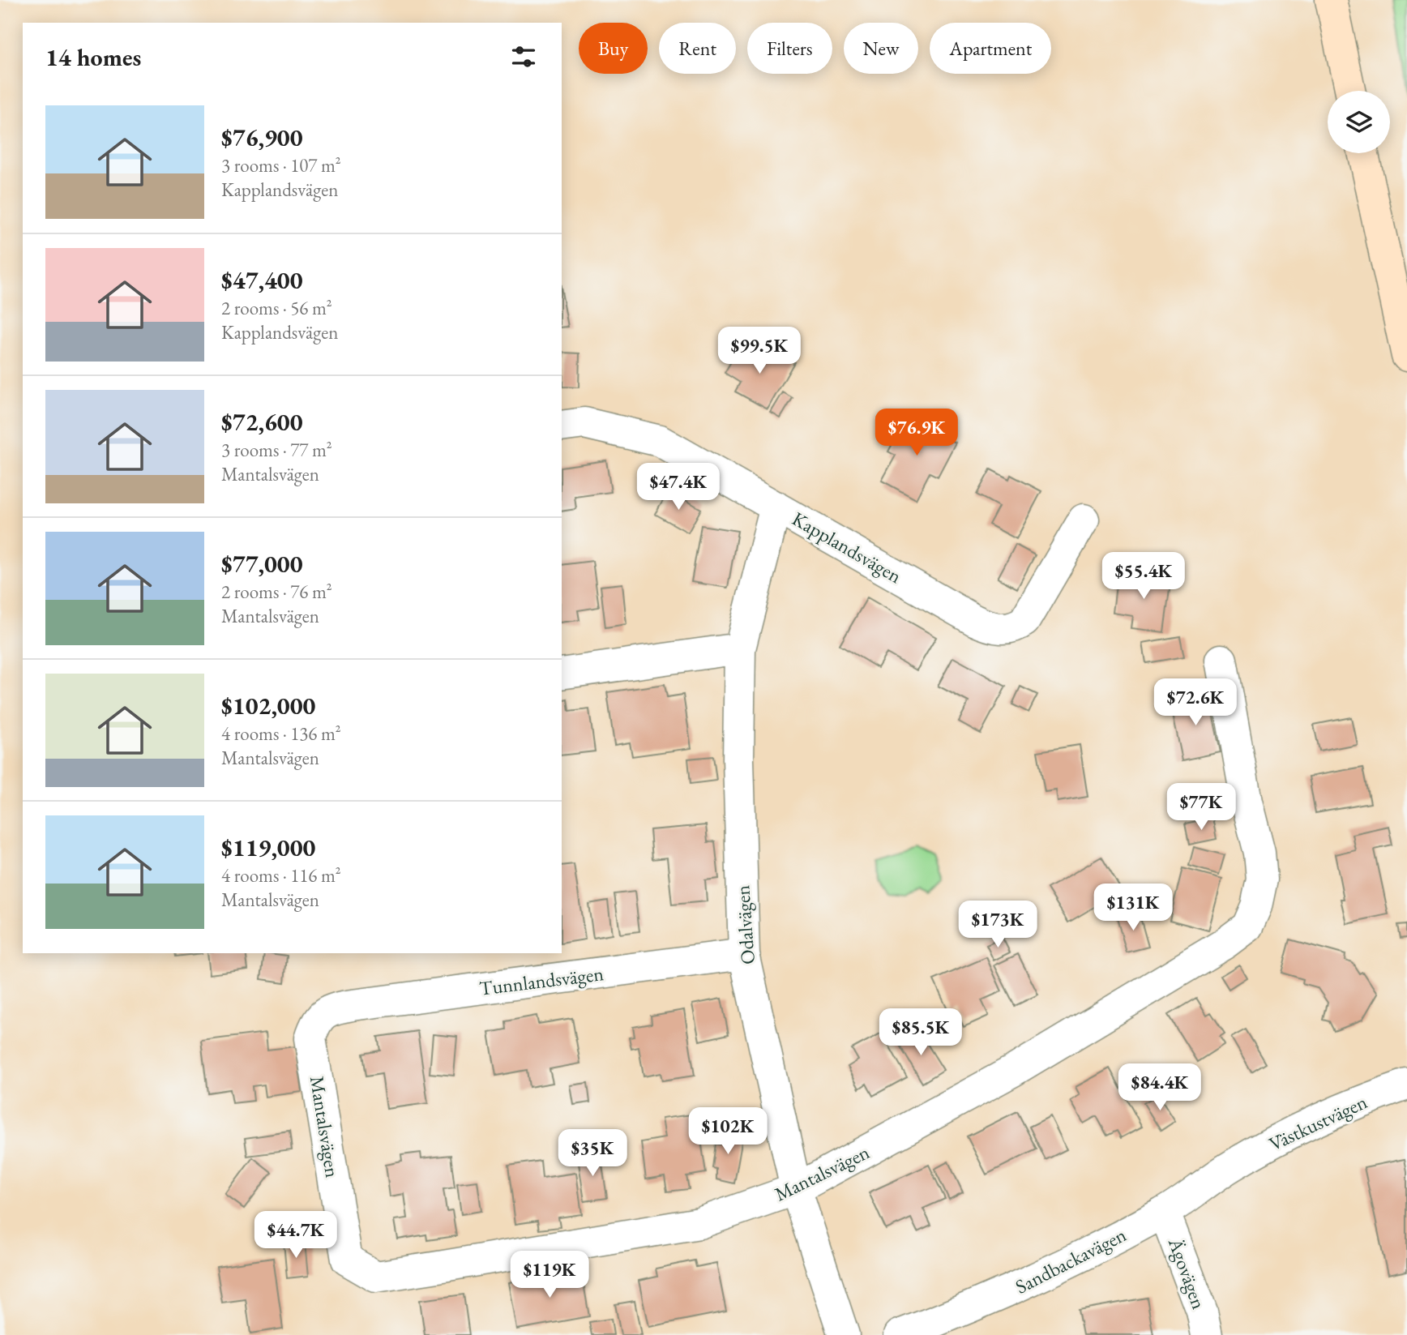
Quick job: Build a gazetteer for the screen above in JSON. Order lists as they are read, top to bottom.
{
  "streets": {
    "street": [
      "Kapplandsvägen",
      "Odalvägen",
      "Tunnlandsvägen",
      "Västkustvägen",
      "Mantalsvägen",
      "Sandbackavägen",
      "Ägovägen"
    ]
  },
  "crossings": [
    ["Kapplandsvägen", "Odalvägen"],
    ["Odalvägen", "Tunnlandsvägen"],
    ["Odalvägen", "Mantalsvägen"],
    ["Tunnlandsvägen", "Mantalsvägen"],
    ["Västkustvägen", "Sandbackavägen"],
    ["Sandbackavägen", "Ägovägen"]
  ],
  "page": {
    "chip": [
      "Buy",
      "Rent",
      "Filters",
      "New",
      "Apartment"
    ],
    "heading": "14 homes",
    "list": [
      {
        "name": "$76,900",
        "note": "3 rooms · 107 m² · Kapplandsvägen"
      },
      {
        "name": "$47,400",
        "note": "2 rooms · 56 m² · Kapplandsvägen"
      },
      {
        "name": "$72,600",
        "note": "3 rooms · 77 m² · Mantalsvägen"
      },
      {
        "name": "$77,000",
        "note": "2 rooms · 76 m² · Mantalsvägen"
      },
      {
        "name": "$102,000",
        "note": "4 rooms · 136 m² · Mantalsvägen"
      },
      {
        "name": "$119,000",
        "note": "4 rooms · 116 m² · Mantalsvägen"
      }
    ],
    "price": [
      "$99.5K",
      "$76.9K",
      "$47.4K",
      "$55.4K",
      "$72.6K",
      "$77K",
      "$131K",
      "$173K",
      "$85.5K",
      "$84.4K",
      "$102K",
      "$35K",
      "$44.7K",
      "$119K"
    ]
  }
}
